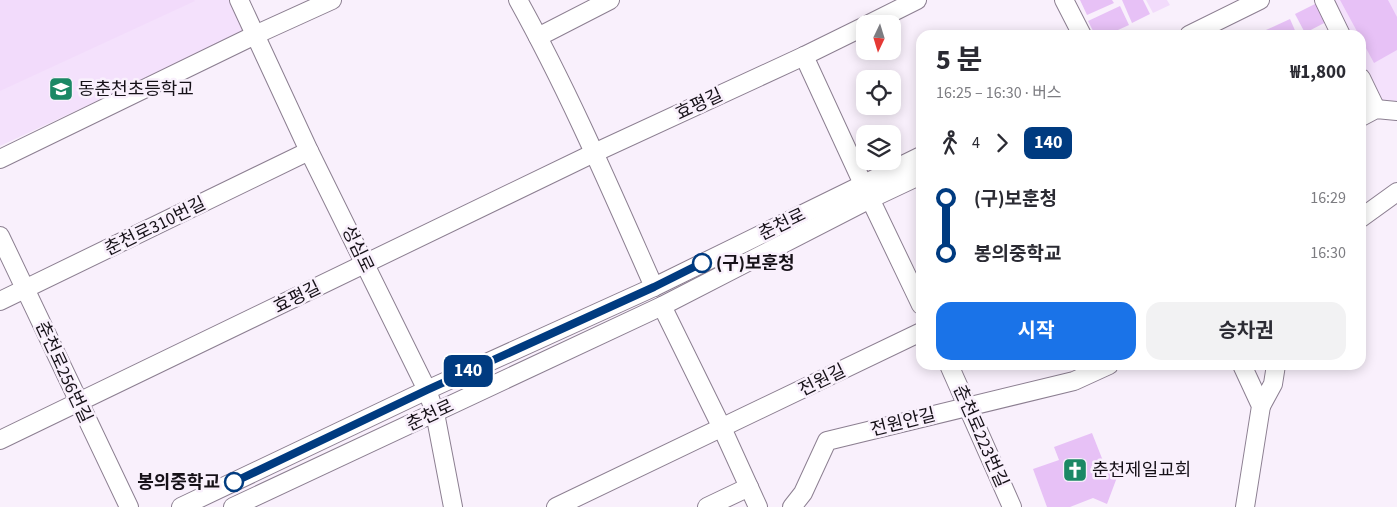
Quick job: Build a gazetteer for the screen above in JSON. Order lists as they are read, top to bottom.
{
  "streets": {
    "street": [
      "효평길",
      "춘천로",
      "춘천로310번길",
      "성심로",
      "춘천로256번길",
      "전원길",
      "전원안길",
      "춘천로223번길"
    ]
  },
  "crossings": [
    ["효평길", "성심로"],
    ["효평길", "춘천로256번길"],
    ["춘천로", "성심로"],
    ["춘천로310번길", "성심로"],
    ["춘천로310번길", "춘천로256번길"],
    ["전원안길", "춘천로223번길"]
  ],
  "places": {
    "school or university": ["동춘천초등학교"],
    "other": ["(구)보훈청", "봉의중학교"],
    "church": ["춘천제일교회"]
  },
  "lines": ["bus line 140"],
  "north": "bottom",
  "page": {
    "on_map": "140",
    "heading": ["5 분", "16:25 – 16:30 · 버스", "₩1,800"],
    "legs": ["4", "140"],
    "list": [
      {
        "name": "(구)보훈청",
        "value": "16:29"
      },
      {
        "name": "봉의중학교",
        "value": "16:30"
      }
    ],
    "buttons": ["시작", "승차권"]
  }
}
